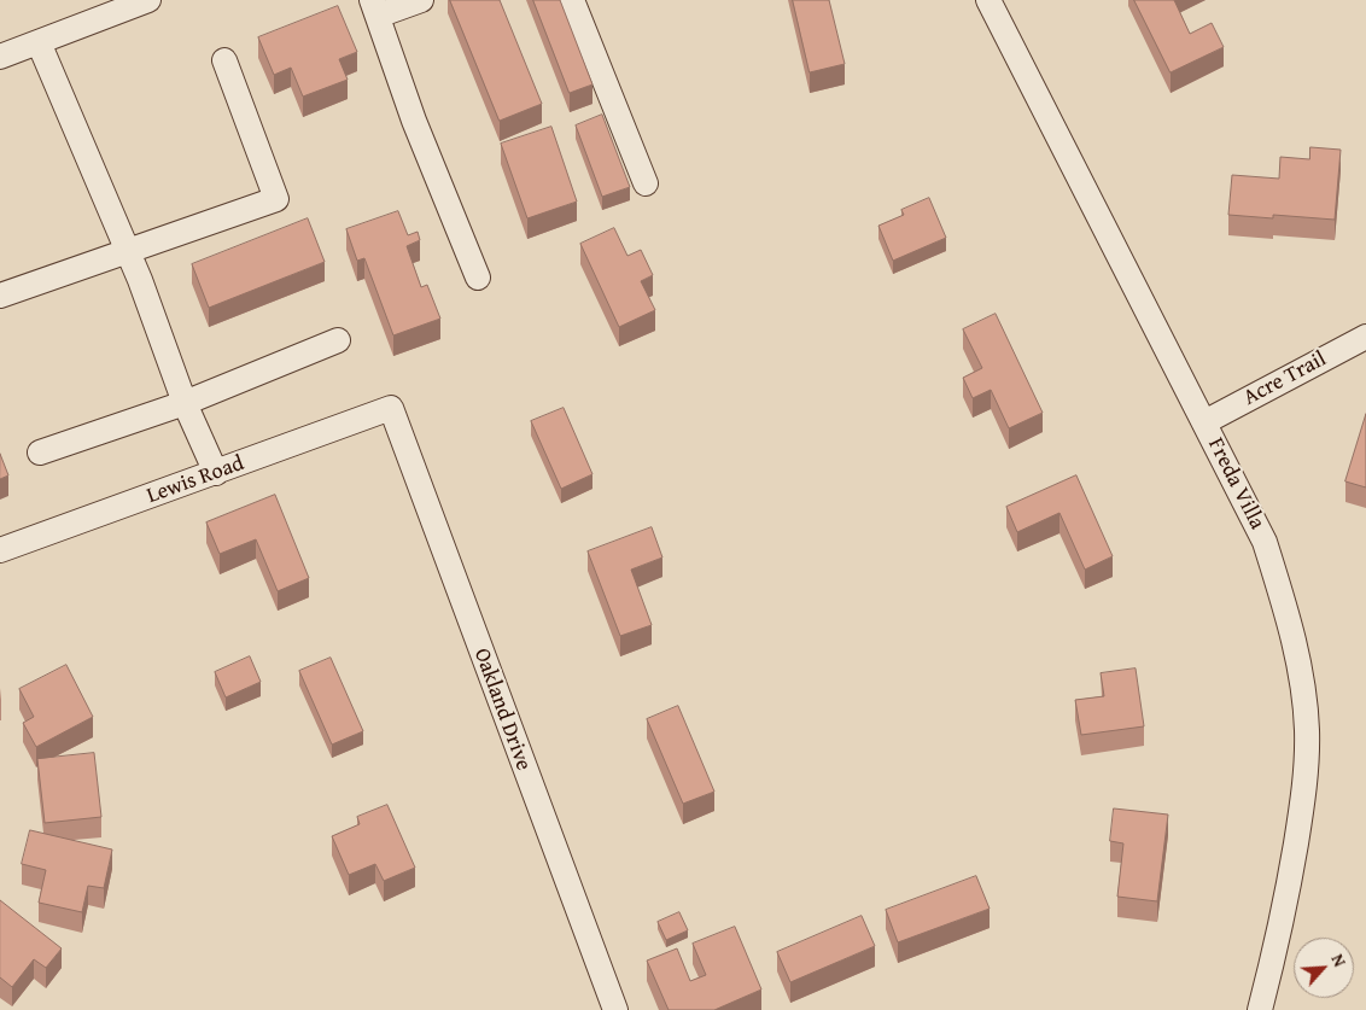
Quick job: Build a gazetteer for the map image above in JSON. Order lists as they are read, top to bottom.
{
  "streets": {
    "street": [
      "Acre Trail",
      "Lewis Road",
      "Freda Villa",
      "Oakland Drive"
    ]
  },
  "crossings": [
    ["Acre Trail", "Freda Villa"],
    ["Lewis Road", "Oakland Drive"]
  ],
  "north": "top right"
}
